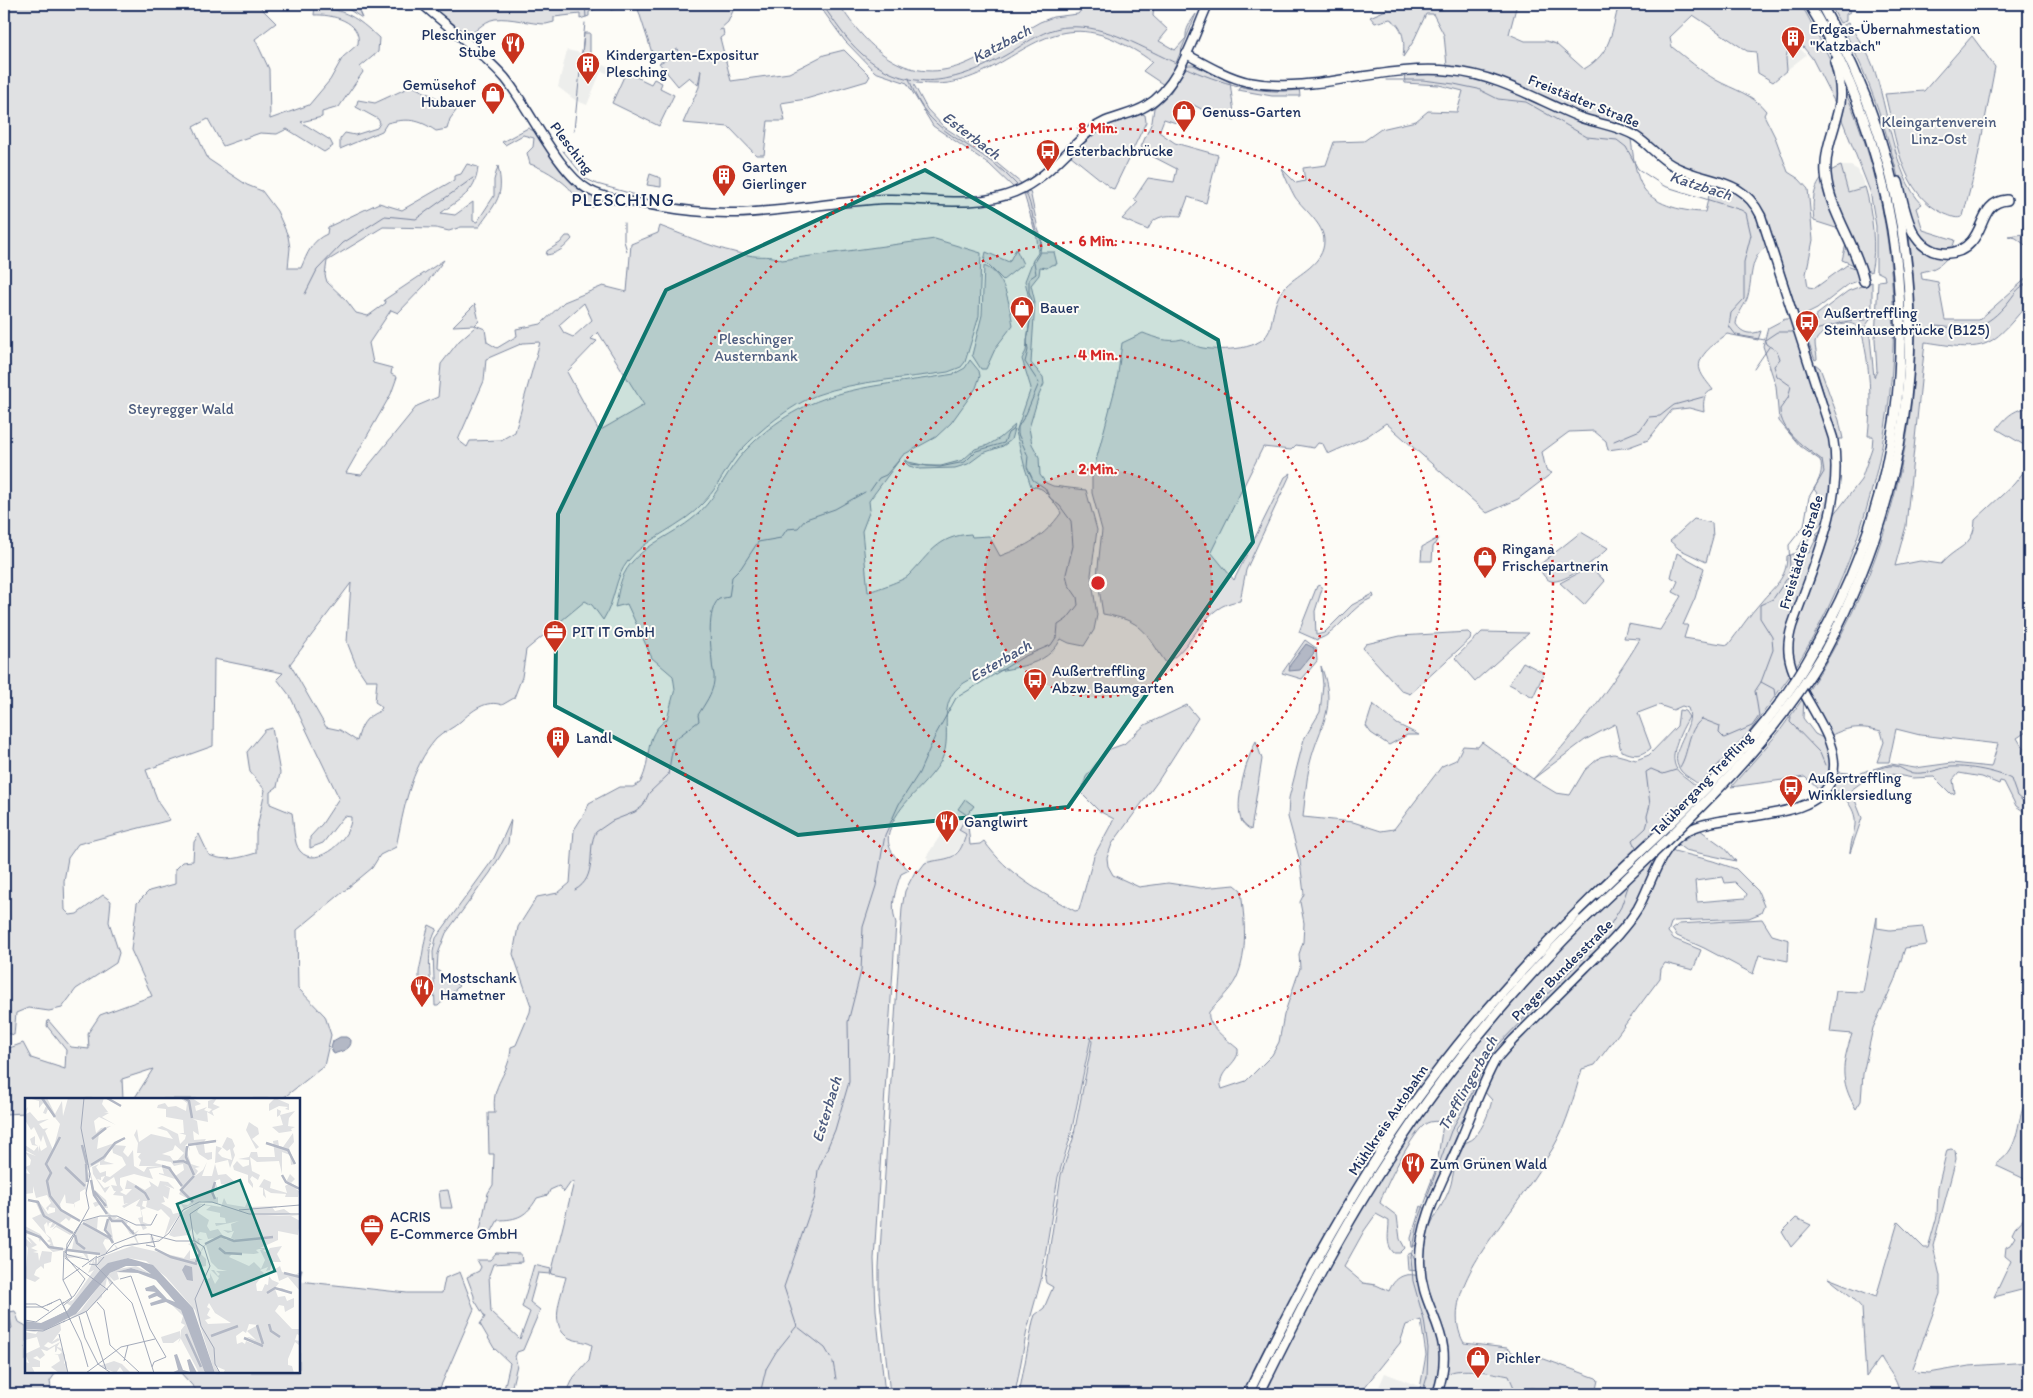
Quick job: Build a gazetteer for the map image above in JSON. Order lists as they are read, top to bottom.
{
  "streets": {
    "highway": ["Talübergang Treffling", "Mühlkreis Autobahn"],
    "main road": ["Freistädter Straße", "Plesching", "Prager Bundesstraße"]
  },
  "crossings": [
    ["Freistädter Straße", "Plesching"],
    ["Freistädter Straße", "Prager Bundesstraße"],
    ["Talübergang Treffling", "Mühlkreis Autobahn"]
  ],
  "districts": ["PLESCHING"],
  "water": ["Katzbach", "Esterbach", "Trefflingerbach"],
  "parks": ["Kleingartenverein Linz-Ost", "Pleschinger Austernbank", "Steyregger Wald"],
  "places": {
    "building": [
      "Erdgas-Übernahmestation \"Katzbach\"",
      "Kindergarten-Expositur Plesching",
      "Garten Gierlinger",
      "Landl"
    ],
    "restaurant": [
      "Pleschinger Stube",
      "Ganglwirt",
      "Mostschank Hametner",
      "Zum Grünen Wald"
    ],
    "shop": [
      "Gemüsehof Hubauer",
      "Genuss-Garten",
      "Bauer",
      "Ringana Frischepartnerin",
      "Pichler"
    ],
    "bus stop": [
      "Esterbachbrücke",
      "Außertreffling Steinhauserbrücke (B125)",
      "Außertreffling Abzw. Baumgarten",
      "Außertreffling Winklersiedlung"
    ],
    "office": ["PIT IT GmbH", "ACRIS E-Commerce GmbH"]
  },
  "rings": [
    "8 Min.",
    "6 Min.",
    "4 Min.",
    "2 Min."
  ]
}
